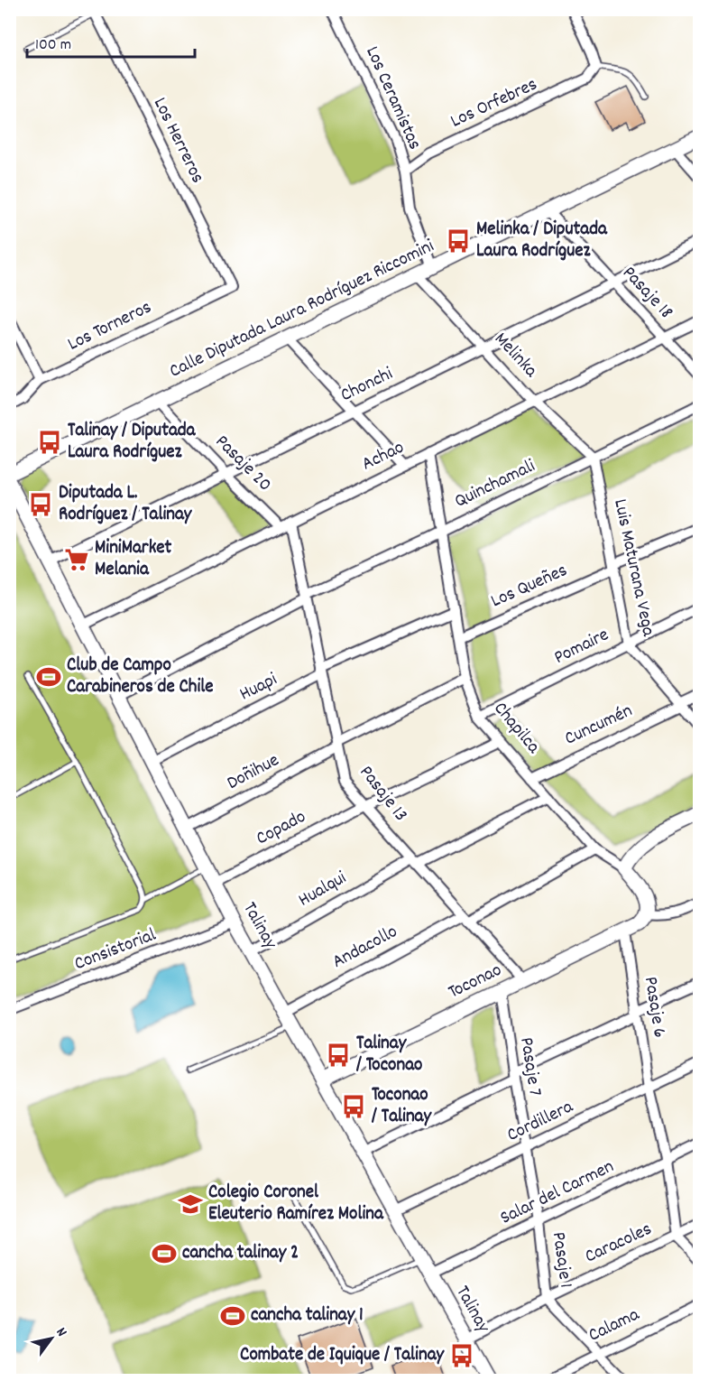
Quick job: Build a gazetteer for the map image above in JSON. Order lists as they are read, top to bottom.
{
  "streets": {
    "street": [
      "Los Ceramistas",
      "Los Orfebres",
      "Los Herreros",
      "Pasaje 18",
      "Calle Diputada Laura Rodríguez Riccomini",
      "Los Torneros",
      "Melinka",
      "Chonchi",
      "Achao",
      "Pasaje 20",
      "Quinchamali",
      "Luis Maturana Vega",
      "Los Queñes",
      "Pomaire",
      "Huapi",
      "Cuncumén",
      "Chapilca",
      "Doñihue",
      "Pasaje 13",
      "Copado",
      "Hualqui",
      "Talinay",
      "Andacollo",
      "Consistorial",
      "Toconao",
      "Pasaje 6",
      "Pasaje 7",
      "Cordillera",
      "Salar del Carmen",
      "Caracoles",
      "Pasaje 1",
      "Calama"
    ]
  },
  "crossings": [
    ["Los Ceramistas", "Los Orfebres"],
    ["Los Ceramistas", "Calle Diputada Laura Rodríguez Riccomini"],
    ["Los Herreros", "Los Torneros"],
    ["Pasaje 18", "Calle Diputada Laura Rodríguez Riccomini"],
    ["Pasaje 18", "Chonchi"],
    ["Pasaje 18", "Achao"],
    ["Calle Diputada Laura Rodríguez Riccomini", "Melinka"],
    ["Calle Diputada Laura Rodríguez Riccomini", "Pasaje 20"],
    ["Melinka", "Chonchi"],
    ["Melinka", "Achao"],
    ["Melinka", "Quinchamali"],
    ["Melinka", "Luis Maturana Vega"],
    ["Chonchi", "Pasaje 20"],
    ["Chonchi", "Talinay"],
    ["Achao", "Pasaje 20"],
    ["Achao", "Chapilca"],
    ["Achao", "Pasaje 13"],
    ["Achao", "Talinay"],
    ["Quinchamali", "Luis Maturana Vega"],
    ["Quinchamali", "Chapilca"],
    ["Quinchamali", "Pasaje 13"],
    ["Quinchamali", "Talinay"],
    ["Luis Maturana Vega", "Los Queñes"],
    ["Luis Maturana Vega", "Pomaire"],
    ["Luis Maturana Vega", "Cuncumén"],
    ["Los Queñes", "Chapilca"],
    ["Pomaire", "Chapilca"],
    ["Huapi", "Chapilca"],
    ["Huapi", "Pasaje 13"],
    ["Huapi", "Talinay"],
    ["Cuncumén", "Chapilca"],
    ["Chapilca", "Doñihue"],
    ["Chapilca", "Copado"],
    ["Chapilca", "Hualqui"],
    ["Chapilca", "Andacollo"],
    ["Chapilca", "Toconao"],
    ["Doñihue", "Pasaje 13"],
    ["Doñihue", "Talinay"],
    ["Pasaje 13", "Copado"],
    ["Pasaje 13", "Hualqui"],
    ["Pasaje 13", "Andacollo"],
    ["Pasaje 13", "Toconao"],
    ["Copado", "Talinay"],
    ["Hualqui", "Talinay"],
    ["Talinay", "Andacollo"],
    ["Talinay", "Consistorial"],
    ["Talinay", "Toconao"],
    ["Talinay", "Cordillera"],
    ["Talinay", "Salar del Carmen"],
    ["Talinay", "Caracoles"],
    ["Toconao", "Pasaje 6"],
    ["Toconao", "Pasaje 7"],
    ["Pasaje 6", "Cordillera"],
    ["Pasaje 6", "Salar del Carmen"],
    ["Pasaje 6", "Caracoles"],
    ["Pasaje 7", "Cordillera"],
    ["Pasaje 7", "Pasaje 1"],
    ["Cordillera", "Pasaje 1"],
    ["Salar del Carmen", "Pasaje 1"],
    ["Caracoles", "Pasaje 1"],
    ["Pasaje 1", "Calama"]
  ],
  "places": {
    "bus stop": [
      "Melinka / Diputada Laura Rodríguez",
      "Talinay / Diputada Laura Rodríguez",
      "Diputada L. Rodríguez / Talinay",
      "Talinay / Toconao",
      "Toconao / Talinay",
      "Combate de Iquique / Talinay"
    ],
    "supermarket": ["MiniMarket Melania"],
    "sports": ["Club de Campo Carabineros de Chile", "cancha talinay 2", "cancha talinay 1"],
    "school or university": ["Colegio Coronel Eleuterio Ramírez Molina"]
  },
  "scale_bar": "100 m",
  "north": "top right"
}
